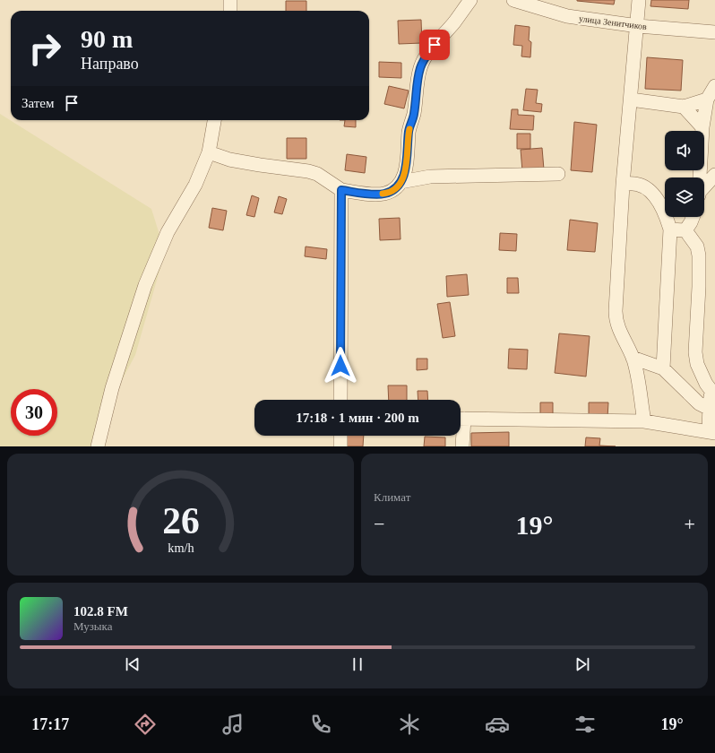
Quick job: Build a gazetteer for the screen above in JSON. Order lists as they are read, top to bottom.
{
  "streets": {
    "street": ["улица Зенитчиков"]
  },
  "page": {
    "turn": ["90 m", "Направо"],
    "then": "Затем",
    "limit": "30",
    "trip": "17:18 · 1 мин · 200 m",
    "tile": "Климат",
    "heat": ["−", "19°", "+"],
    "song": ["102.8 FM", "Музыка"],
    "tabs": ["17:17", "19°"],
    "gauge": ["26", "km/h"]
  }
}
